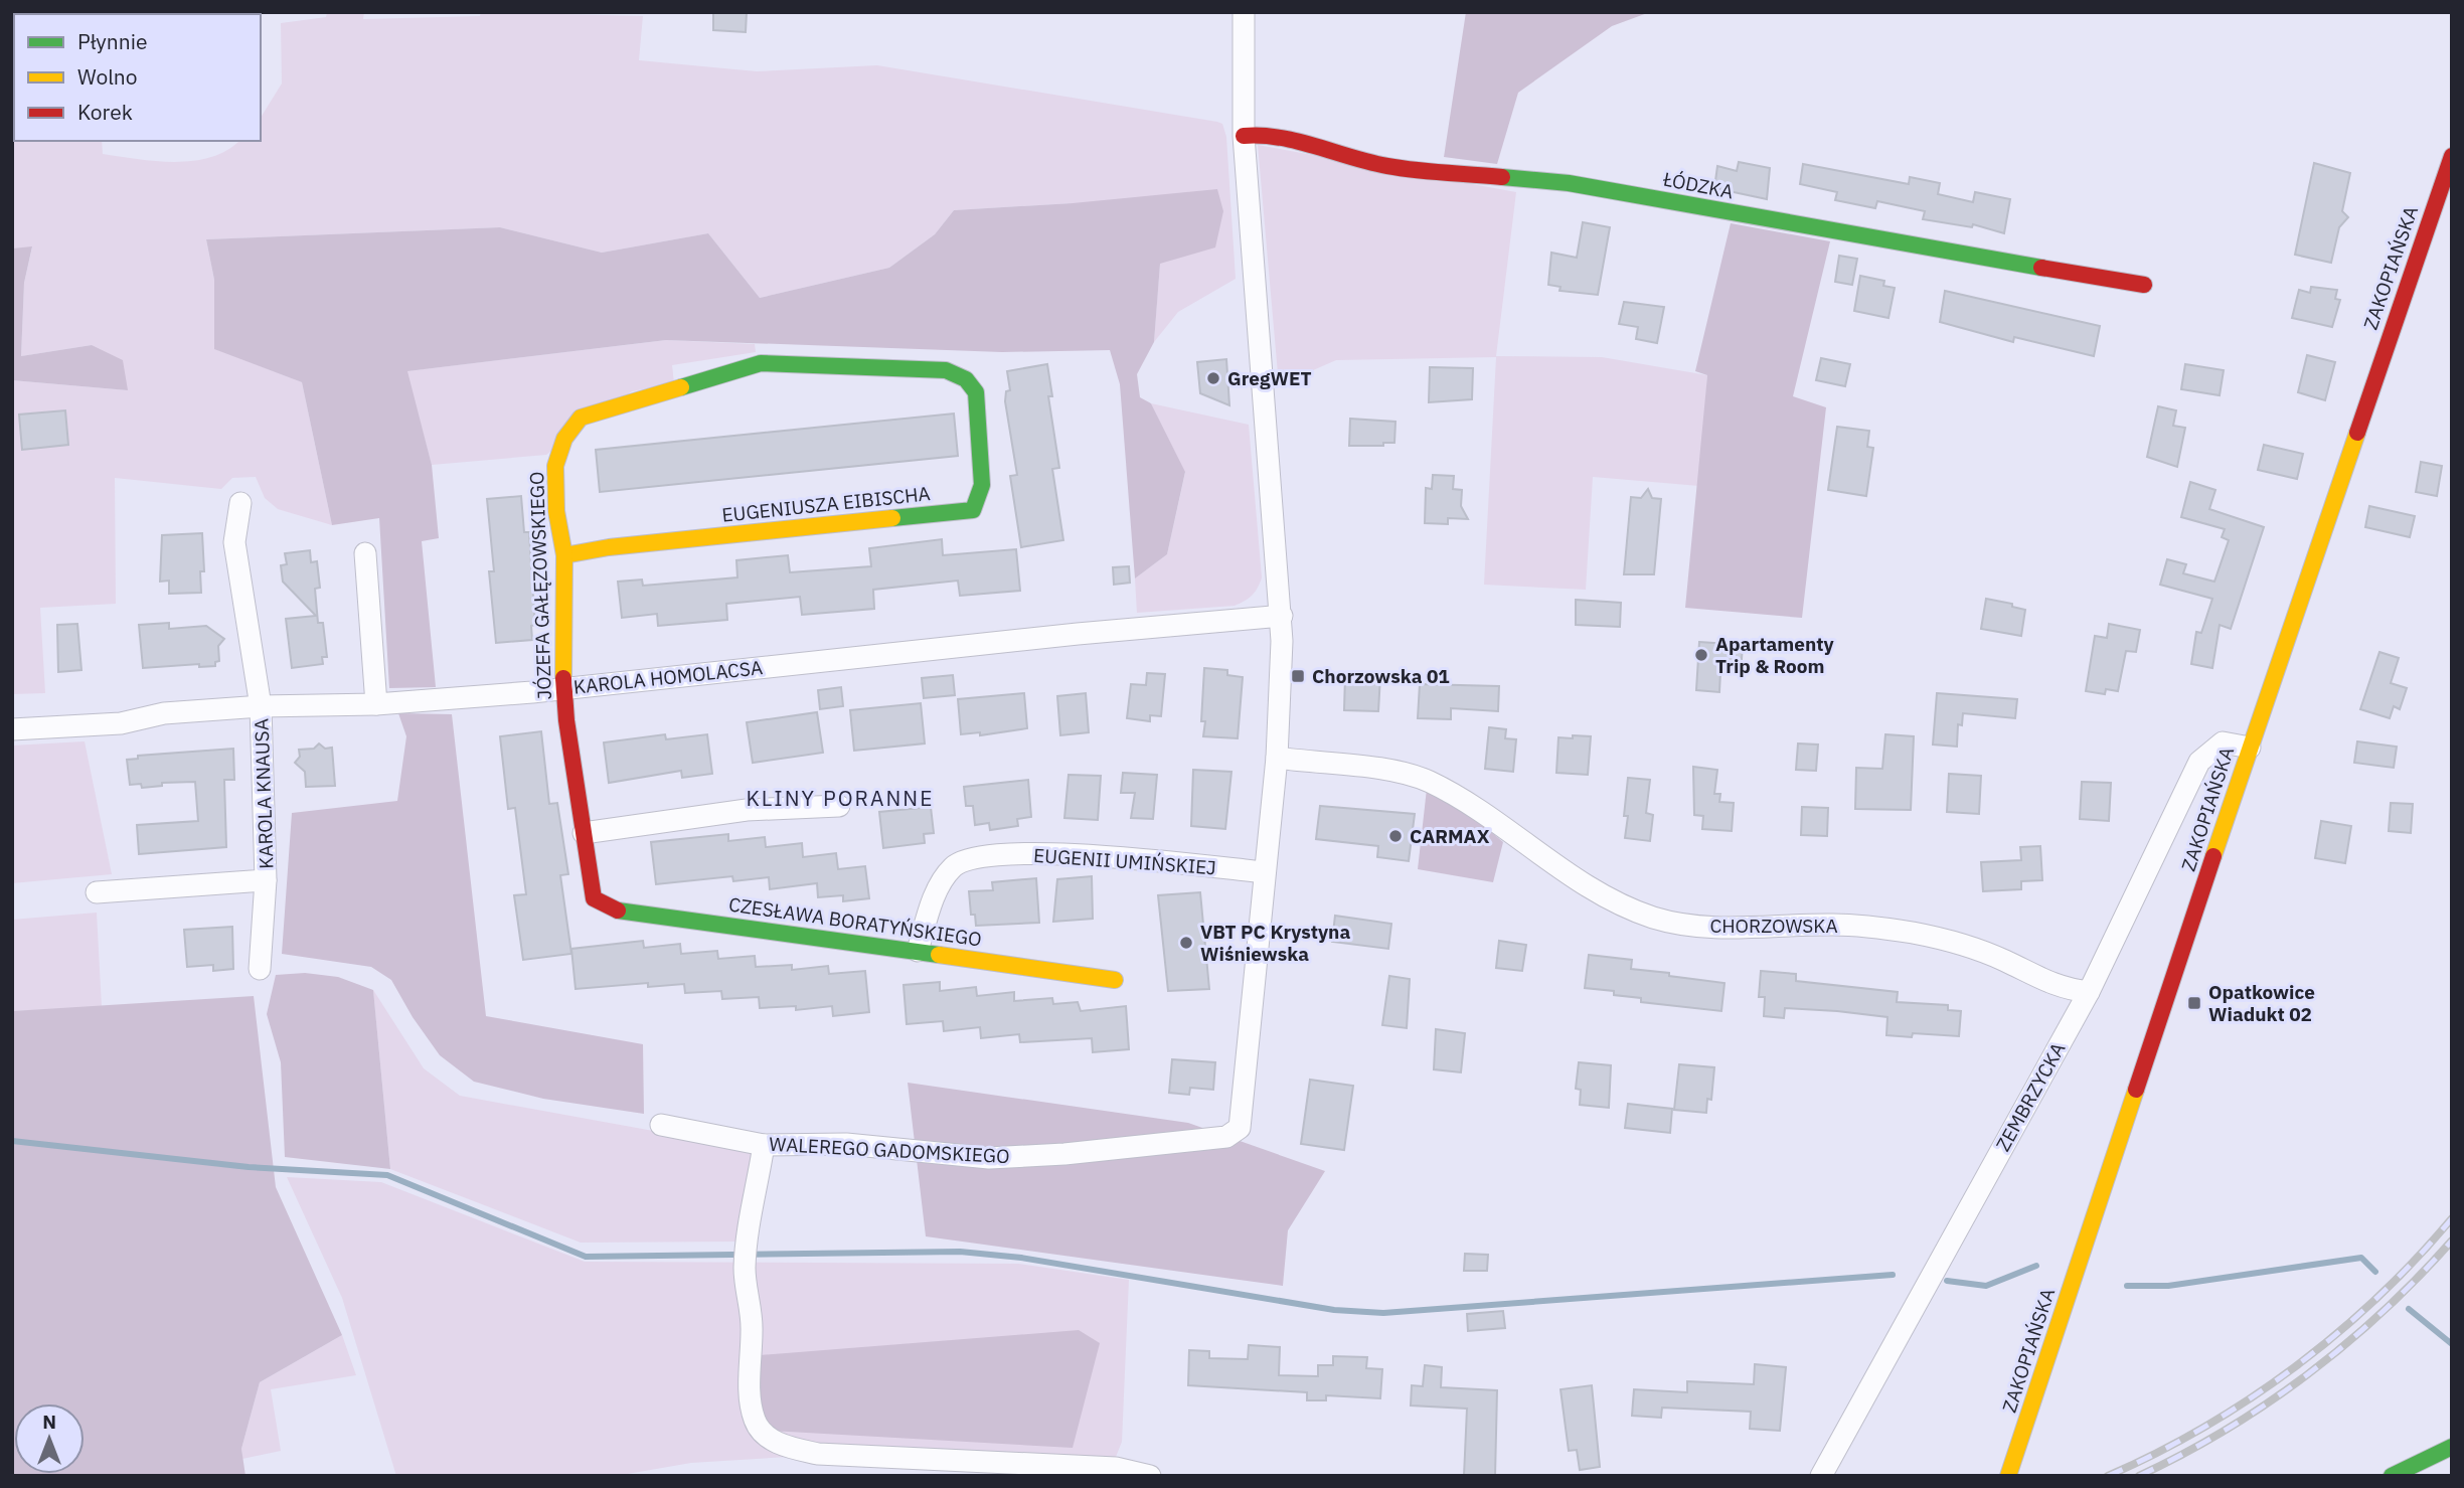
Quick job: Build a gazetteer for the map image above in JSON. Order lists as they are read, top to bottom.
{
  "streets": {
    "main road": [
      "ŁÓDZKA",
      "ZAKOPIAŃSKA",
      "EUGENIUSZA EIBISCHA",
      "JÓZEFA GAŁĘZOWSKIEGO",
      "CZESŁAWA BORATYŃSKIEGO"
    ],
    "street": [
      "KAROLA HOMOLACSA",
      "KAROLA KNAUSA",
      "EUGENII UMIŃSKIEJ",
      "CHORZOWSKA",
      "ZEMBRZYCKA",
      "WALEREGO GADOMSKIEGO"
    ]
  },
  "crossings": [
    ["ŁÓDZKA", "WALEREGO GADOMSKIEGO"],
    ["ZAKOPIAŃSKA", "ZEMBRZYCKA"],
    ["EUGENIUSZA EIBISCHA", "JÓZEFA GAŁĘZOWSKIEGO"],
    ["JÓZEFA GAŁĘZOWSKIEGO", "KAROLA HOMOLACSA"],
    ["JÓZEFA GAŁĘZOWSKIEGO", "CZESŁAWA BORATYŃSKIEGO"],
    ["KAROLA HOMOLACSA", "KAROLA KNAUSA"],
    ["KAROLA HOMOLACSA", "WALEREGO GADOMSKIEGO"],
    ["EUGENII UMIŃSKIEJ", "CZESŁAWA BORATYŃSKIEGO"],
    ["EUGENII UMIŃSKIEJ", "WALEREGO GADOMSKIEGO"],
    ["CHORZOWSKA", "ZEMBRZYCKA"],
    ["CHORZOWSKA", "WALEREGO GADOMSKIEGO"]
  ],
  "districts": ["KLINY PORANNE"],
  "places": {
    "other": [
      "GregWET",
      "Apartamenty Trip & Room",
      "CARMAX",
      "VBT PC Krystyna Wiśniewska"
    ],
    "transit": ["Chorzowska 01", "Opatkowice Wiadukt 02"]
  },
  "legend": ["Płynnie", "Wolno", "Korek"],
  "north": "top"
}
